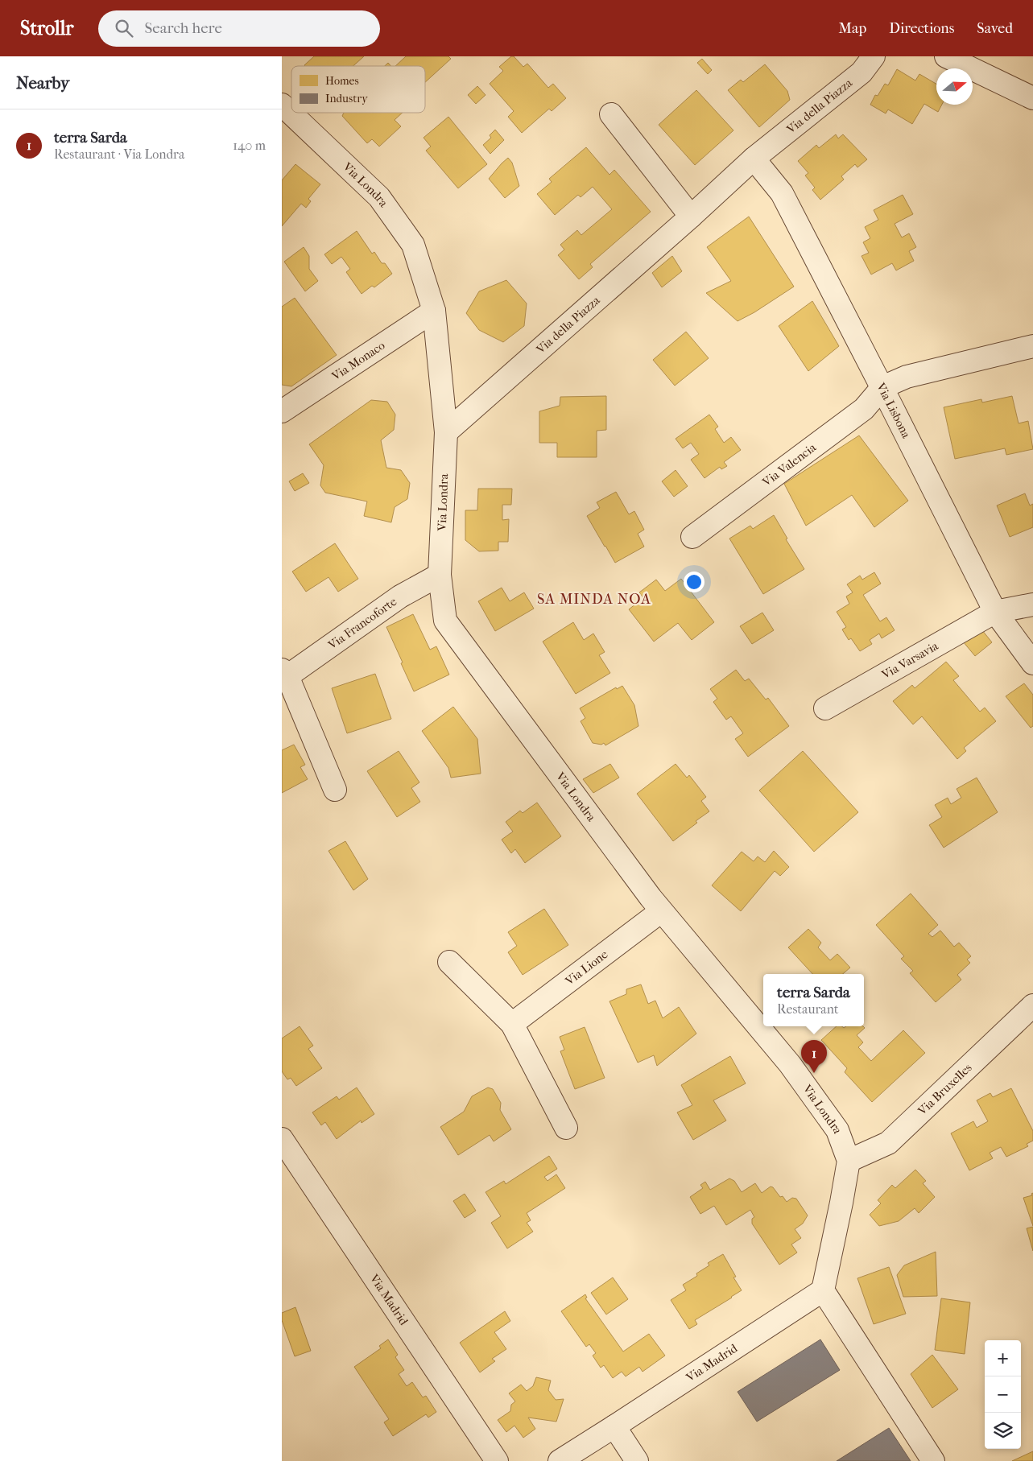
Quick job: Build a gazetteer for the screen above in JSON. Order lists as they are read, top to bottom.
{
  "streets": {
    "street": [
      "Via della Piazza",
      "Via Londra",
      "Via Monaco",
      "Via Lisbona",
      "Via Valencia",
      "Via Francoforte",
      "Via Varsavia",
      "Via Lione",
      "Via Bruxelles",
      "Via Madrid"
    ]
  },
  "crossings": [
    ["Via della Piazza", "Via Londra"],
    ["Via della Piazza", "Via Lisbona"],
    ["Via Londra", "Via Monaco"],
    ["Via Londra", "Via Francoforte"],
    ["Via Londra", "Via Lione"],
    ["Via Londra", "Via Bruxelles"],
    ["Via Lisbona", "Via Valencia"],
    ["Via Lisbona", "Via Varsavia"]
  ],
  "districts": ["SA MINDA NOA"],
  "legend": ["Homes", "Industry"],
  "north": "right",
  "page": {
    "header": "Strollr",
    "search": "Search here",
    "nav": ["Map", "Directions", "Saved"],
    "heading": "Nearby",
    "list": [
      {
        "mark": "1",
        "name": "terra Sarda",
        "note": "Restaurant · Via Londra",
        "value": "140 m"
      }
    ],
    "popup": ["terra Sarda", "Restaurant"],
    "pins": "1",
    "map_buttons": ["+", "−"]
  }
}
